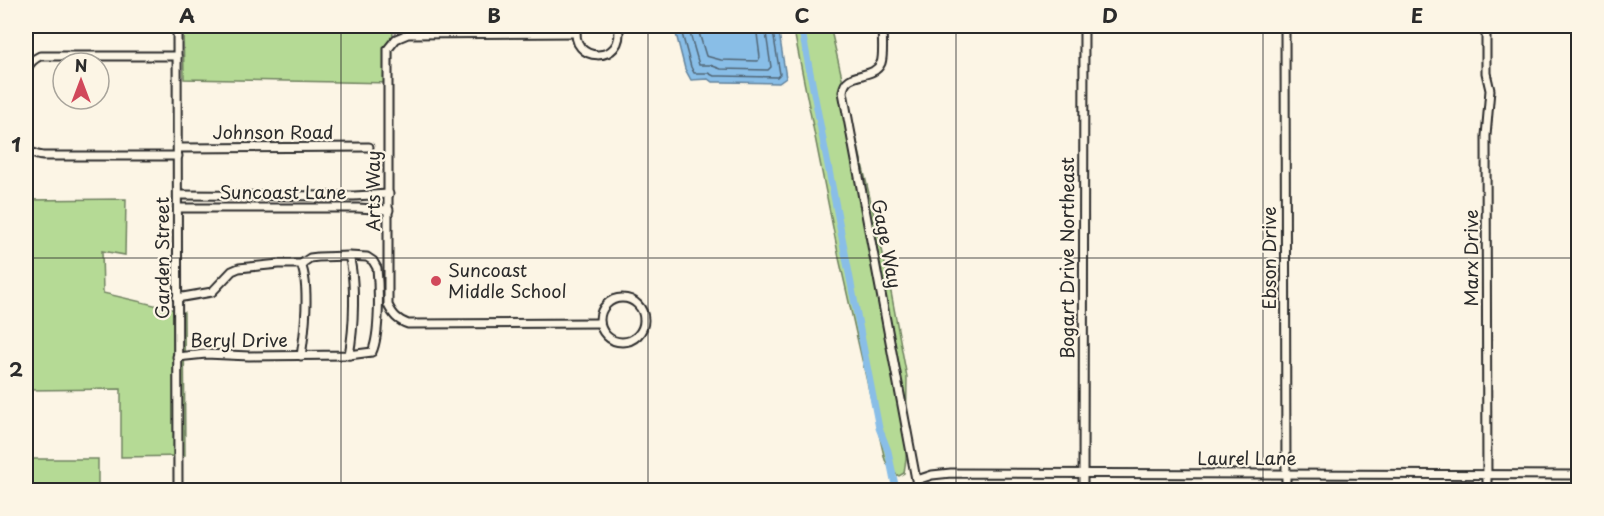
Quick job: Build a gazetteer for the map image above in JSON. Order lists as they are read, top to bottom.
{
  "streets": {
    "street": [
      "Johnson Road",
      "Arts Way",
      "Suncoast Lane",
      "Gage Way",
      "Garden Street",
      "Bogart Drive Northeast",
      "Ebson Drive",
      "Marx Drive",
      "Beryl Drive",
      "Laurel Lane"
    ]
  },
  "crossings": [
    ["Johnson Road", "Garden Street"],
    ["Arts Way", "Suncoast Lane"],
    ["Suncoast Lane", "Garden Street"],
    ["Gage Way", "Laurel Lane"],
    ["Garden Street", "Beryl Drive"],
    ["Bogart Drive Northeast", "Laurel Lane"],
    ["Ebson Drive", "Laurel Lane"],
    ["Marx Drive", "Laurel Lane"]
  ],
  "places": ["Suncoast Middle School"],
  "north": "top",
  "grid": {
    "columns": [
      "A",
      "B",
      "C",
      "D",
      "E"
    ],
    "rows": ["1", "2"]
  }
}
